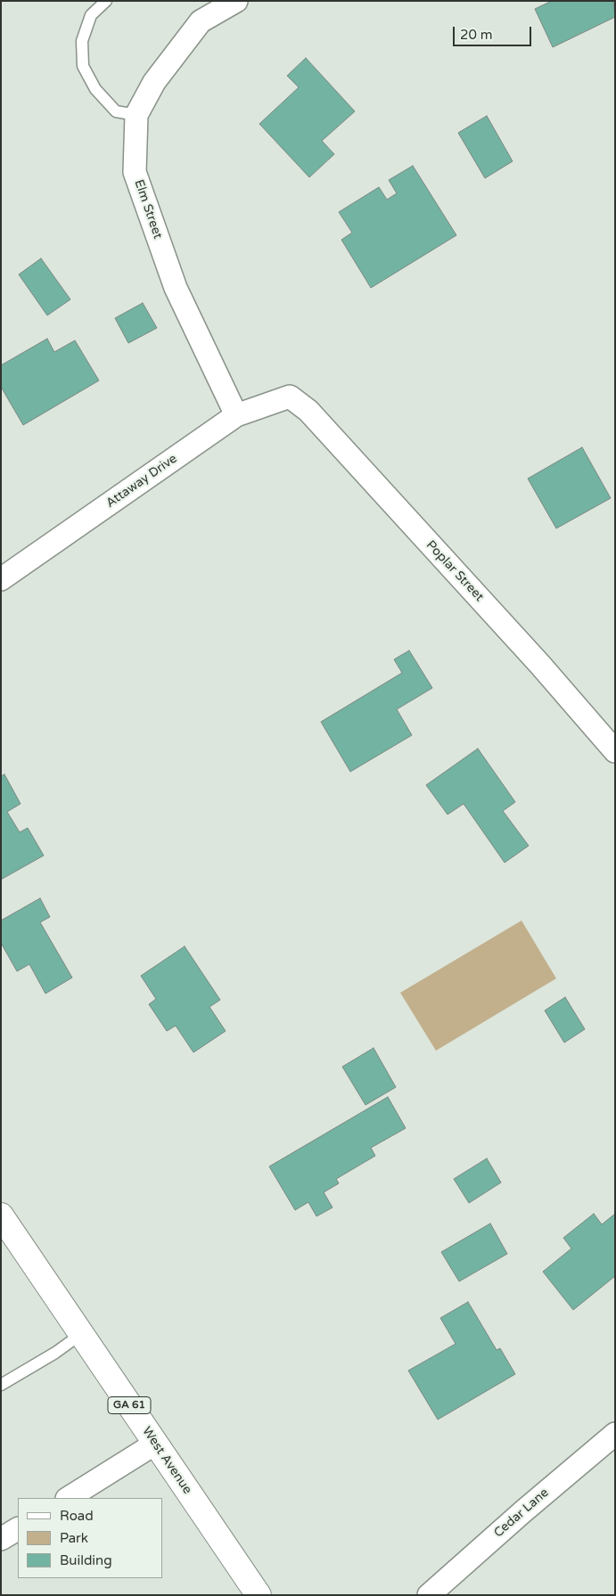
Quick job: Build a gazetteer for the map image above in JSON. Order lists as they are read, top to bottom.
{
  "streets": {
    "main road": ["GA 61", "West Avenue"],
    "street": [
      "Elm Street",
      "Attaway Drive",
      "Poplar Street",
      "Cedar Lane"
    ]
  },
  "crossings": [
    ["Elm Street", "Attaway Drive"],
    ["Attaway Drive", "Poplar Street"]
  ],
  "legend": ["Road", "Park", "Building"],
  "scale_bar": "20 m"
}
